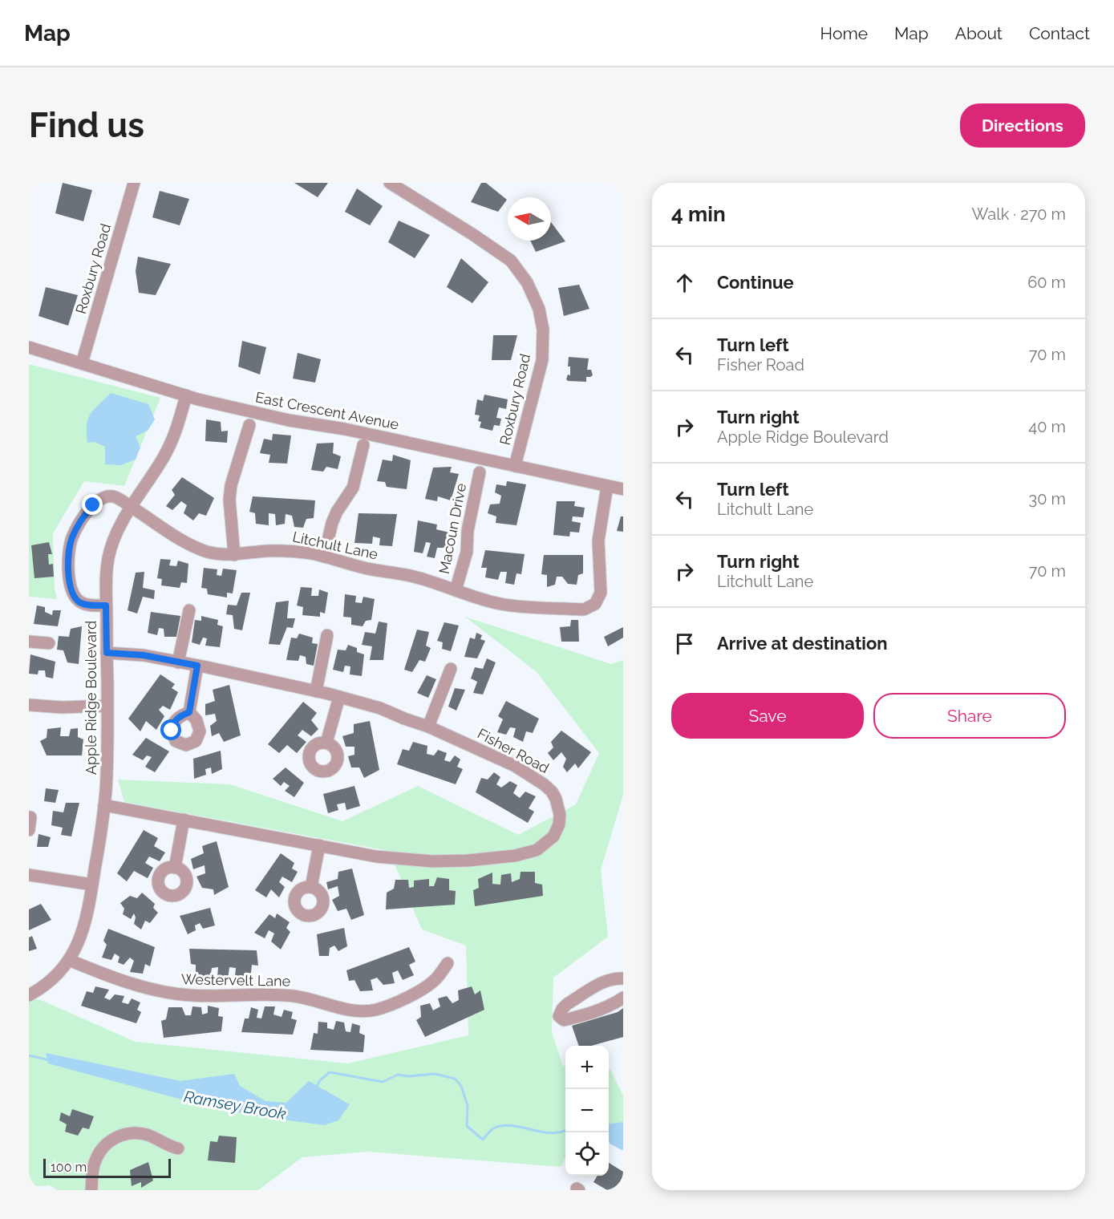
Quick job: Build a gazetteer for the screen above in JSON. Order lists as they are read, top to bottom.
{
  "streets": {
    "street": [
      "Roxbury Road",
      "East Crescent Avenue",
      "Macoun Drive",
      "Litchult Lane",
      "Apple Ridge Boulevard",
      "Fisher Road",
      "Westervelt Lane"
    ]
  },
  "crossings": [
    ["Roxbury Road", "East Crescent Avenue"],
    ["East Crescent Avenue", "Litchult Lane"],
    ["East Crescent Avenue", "Apple Ridge Boulevard"],
    ["Macoun Drive", "Litchult Lane"],
    ["Litchult Lane", "Apple Ridge Boulevard"],
    ["Apple Ridge Boulevard", "Fisher Road"],
    ["Apple Ridge Boulevard", "Westervelt Lane"]
  ],
  "water": ["Ramsey Brook"],
  "scale_bar": "100 m",
  "north": "left",
  "page": {
    "header": "Map",
    "nav": [
      "Home",
      "Map",
      "About",
      "Contact"
    ],
    "buttons": [
      "Directions",
      ["Save", "Share"]
    ],
    "title": "Find us",
    "heading": ["4 min", "Walk · 270 m"],
    "list": [
      ["Continue", "60 m"],
      ["Turn left", "Fisher Road", "70 m"],
      ["Turn right", "Apple Ridge Boulevard", "40 m"],
      ["Turn left", "Litchult Lane", "30 m"],
      ["Turn right", "Litchult Lane", "70 m"],
      "Arrive at destination"
    ],
    "map_buttons": ["+", "−"],
    "scale": "100 m"
  }
}
